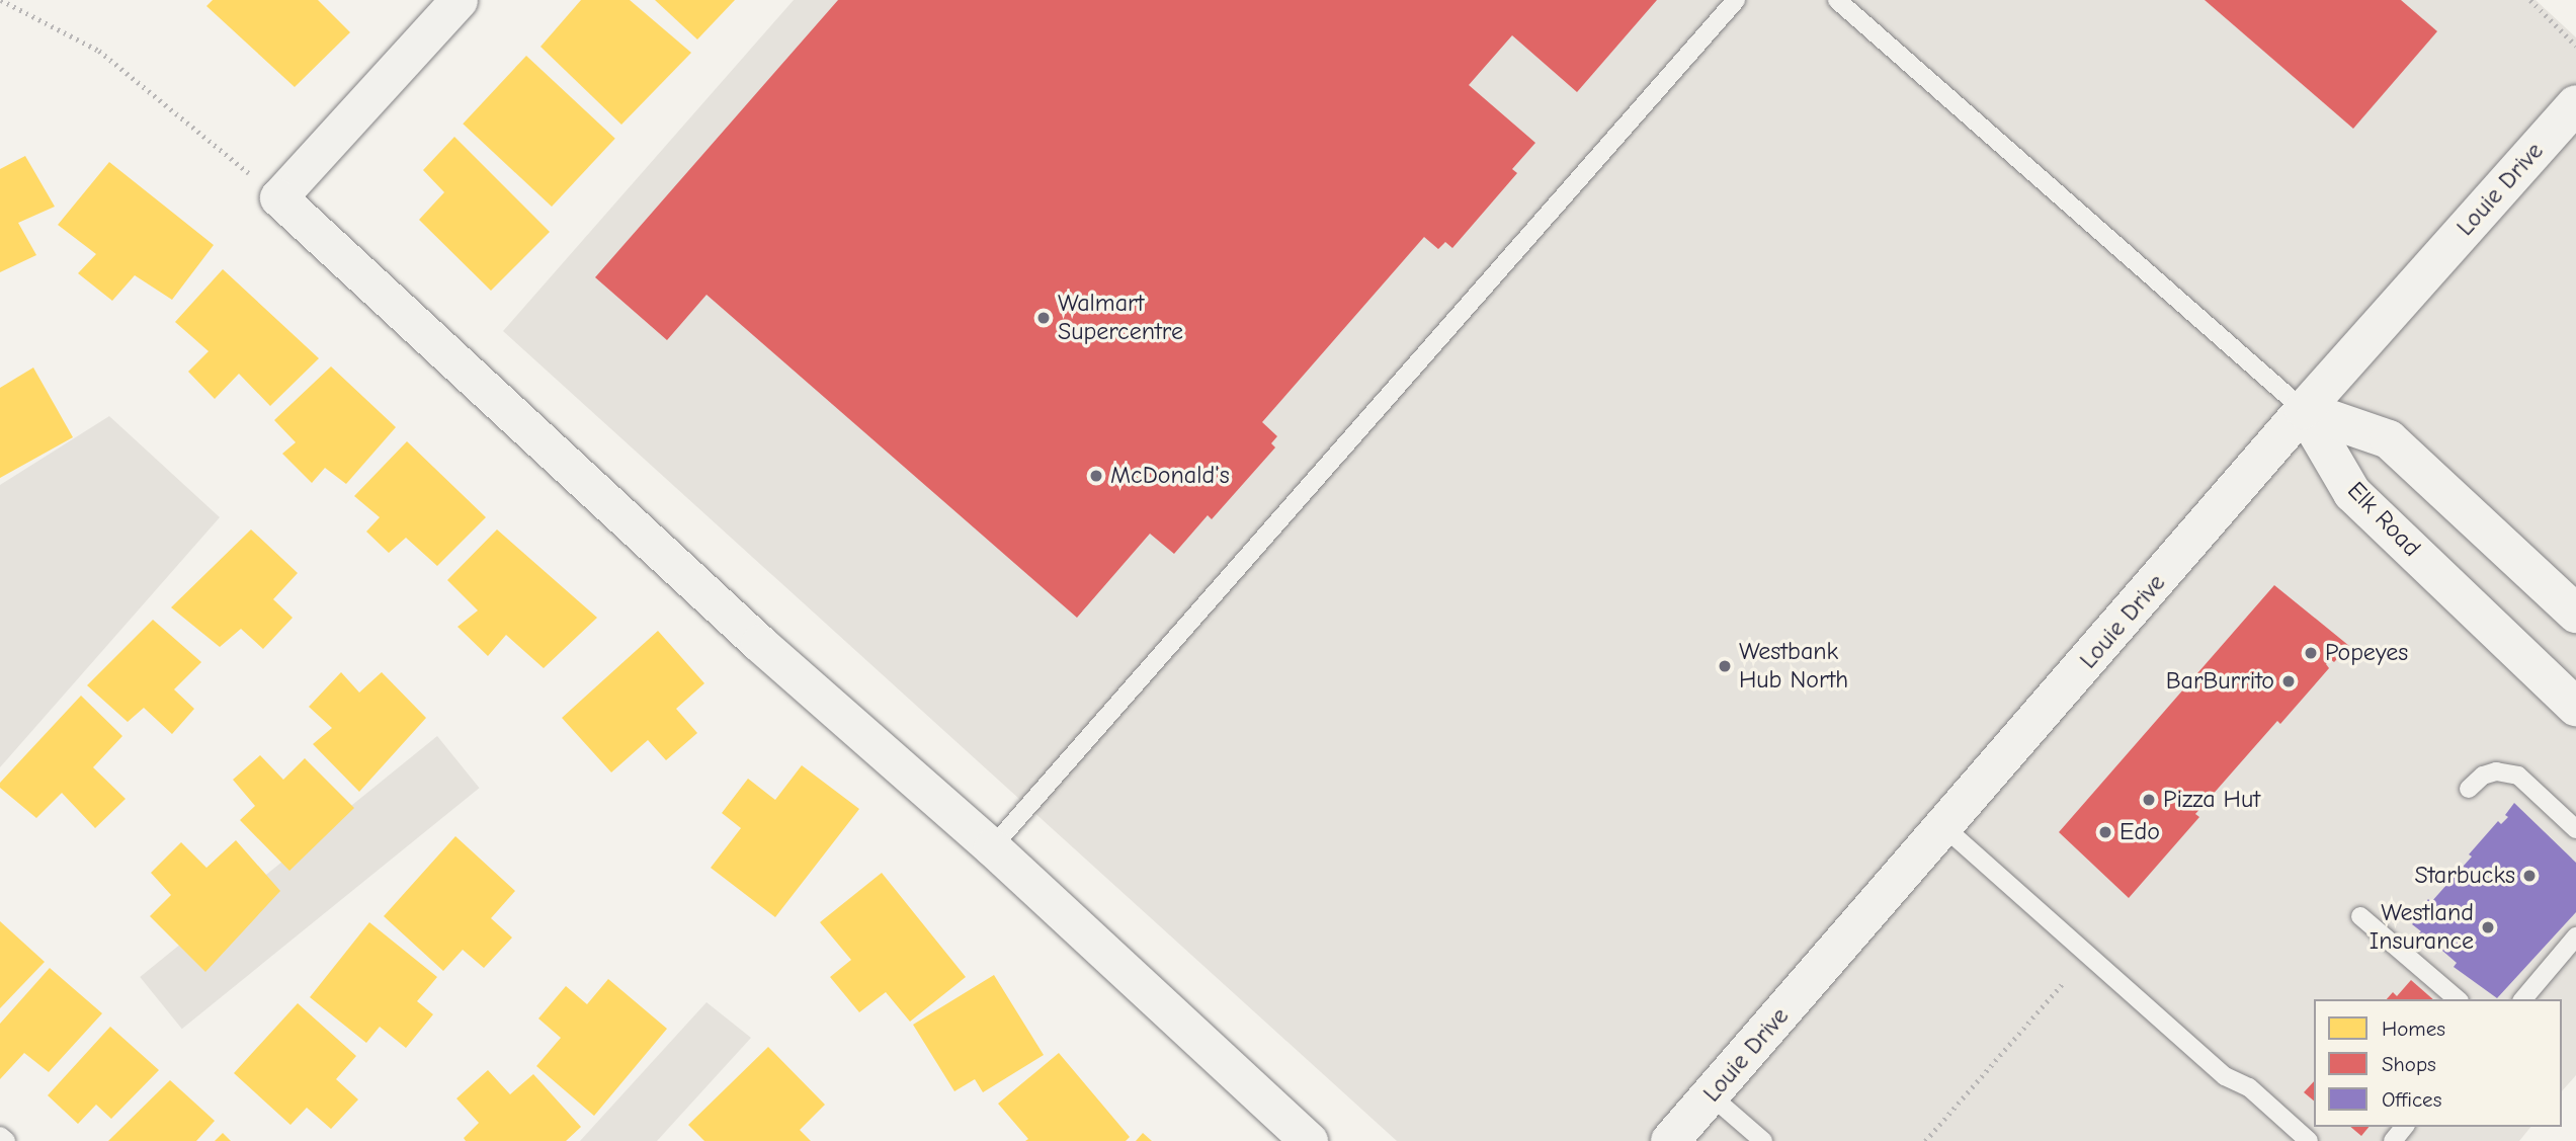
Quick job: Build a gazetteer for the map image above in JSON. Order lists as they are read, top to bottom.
{
  "streets": {
    "street": ["Louie Drive", "Elk Road"]
  },
  "crossings": [
    ["Louie Drive", "Elk Road"]
  ],
  "places": [
    "Walmart Supercentre",
    "McDonald's",
    "Popeyes",
    "Westbank Hub North",
    "BarBurrito",
    "Pizza Hut",
    "Edo",
    "Starbucks",
    "Westland Insurance"
  ],
  "legend": ["Homes", "Shops", "Offices"]
}
